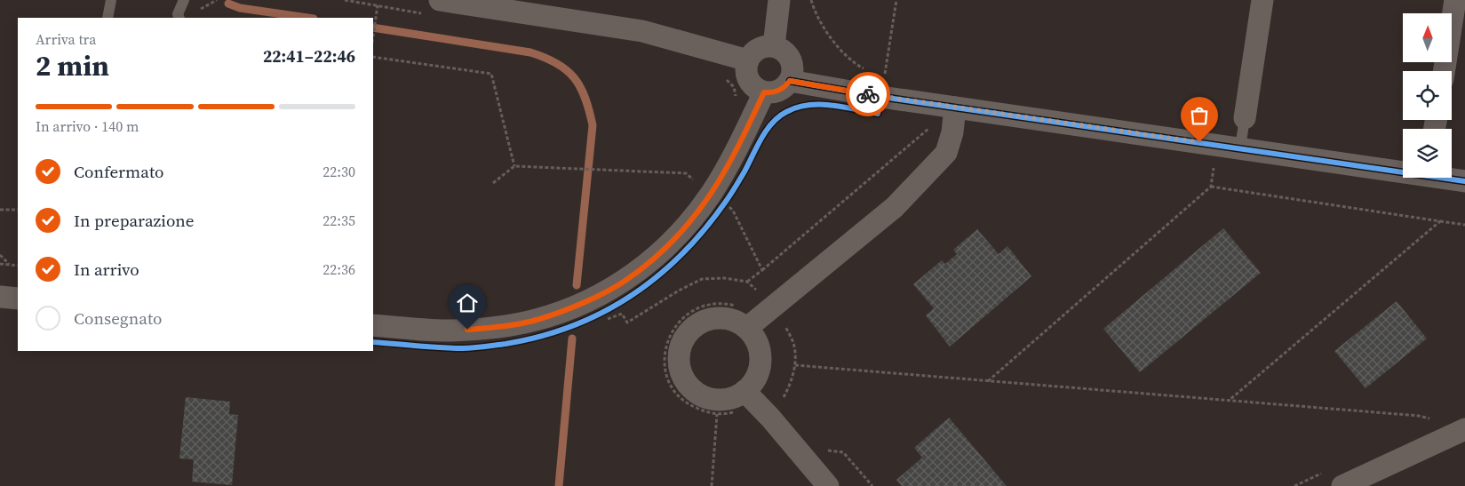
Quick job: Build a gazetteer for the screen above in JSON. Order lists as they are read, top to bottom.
{
  "north": "top",
  "page": {
    "heading": ["2 min", "Arriva tra", "22:41–22:46"],
    "bar": "In arrivo · 140 m",
    "list": [
      ["Confermato", "22:30"],
      ["In preparazione", "22:35"],
      ["In arrivo", "22:36"],
      "Consegnato"
    ]
  }
}
